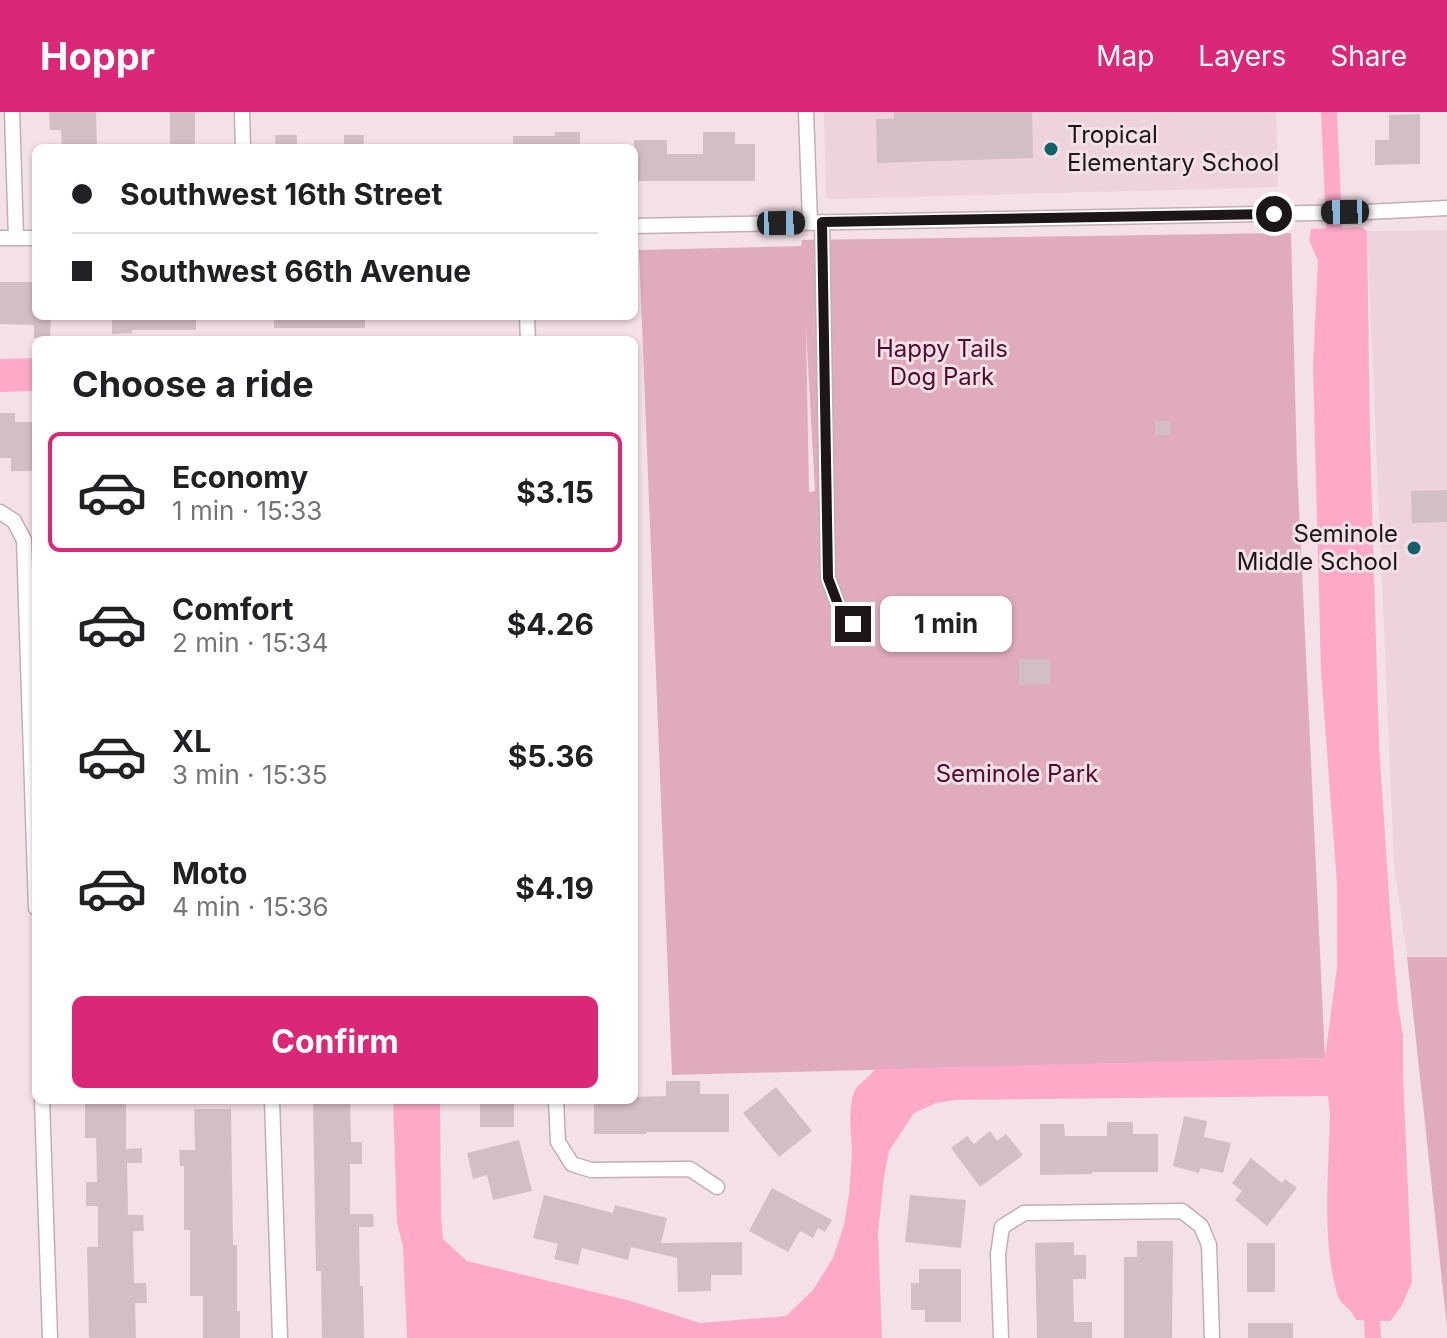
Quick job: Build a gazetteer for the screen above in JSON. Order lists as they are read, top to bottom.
{
  "parks": ["Happy Tails Dog Park", "Seminole Park"],
  "places": ["Tropical Elementary School", "Seminole Middle School"],
  "page": {
    "header": "Hoppr",
    "nav": ["Map", "Layers", "Share"],
    "banner": ["Southwest 16th Street", "Southwest 66th Avenue"],
    "heading": "Choose a ride",
    "list": [
      {
        "name": "Economy",
        "note": "1 min · 15:33",
        "value": "$3.15"
      },
      {
        "name": "Comfort",
        "note": "2 min · 15:34",
        "value": "$4.26"
      },
      {
        "name": "XL",
        "note": "3 min · 15:35",
        "value": "$5.36"
      },
      {
        "name": "Moto",
        "note": "4 min · 15:36",
        "value": "$4.19"
      }
    ],
    "bubble": "1 min",
    "buttons": "Confirm"
  }
}
